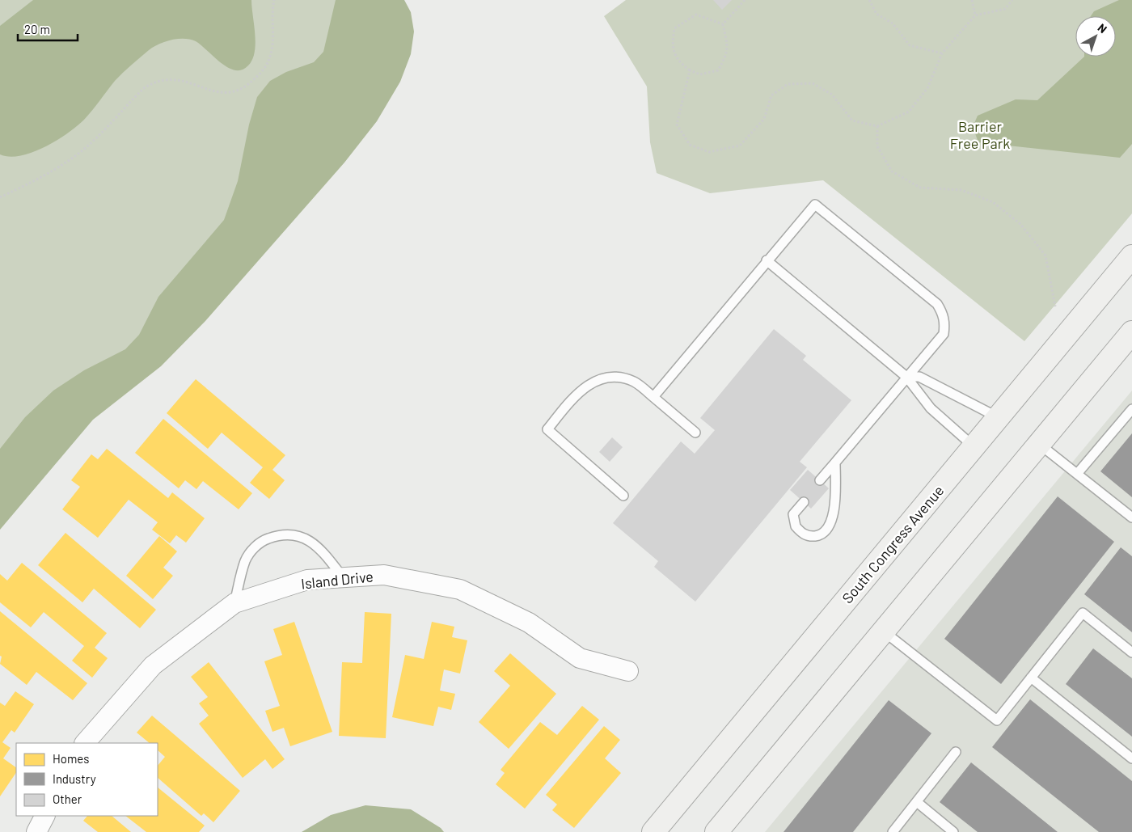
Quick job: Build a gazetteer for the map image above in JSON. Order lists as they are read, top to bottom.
{
  "streets": {
    "main road": ["South Congress Avenue"],
    "street": ["Island Drive"]
  },
  "parks": ["Barrier Free Park"],
  "legend": ["Homes", "Industry", "Other"],
  "scale_bar": "20 m",
  "north": "top right"
}
